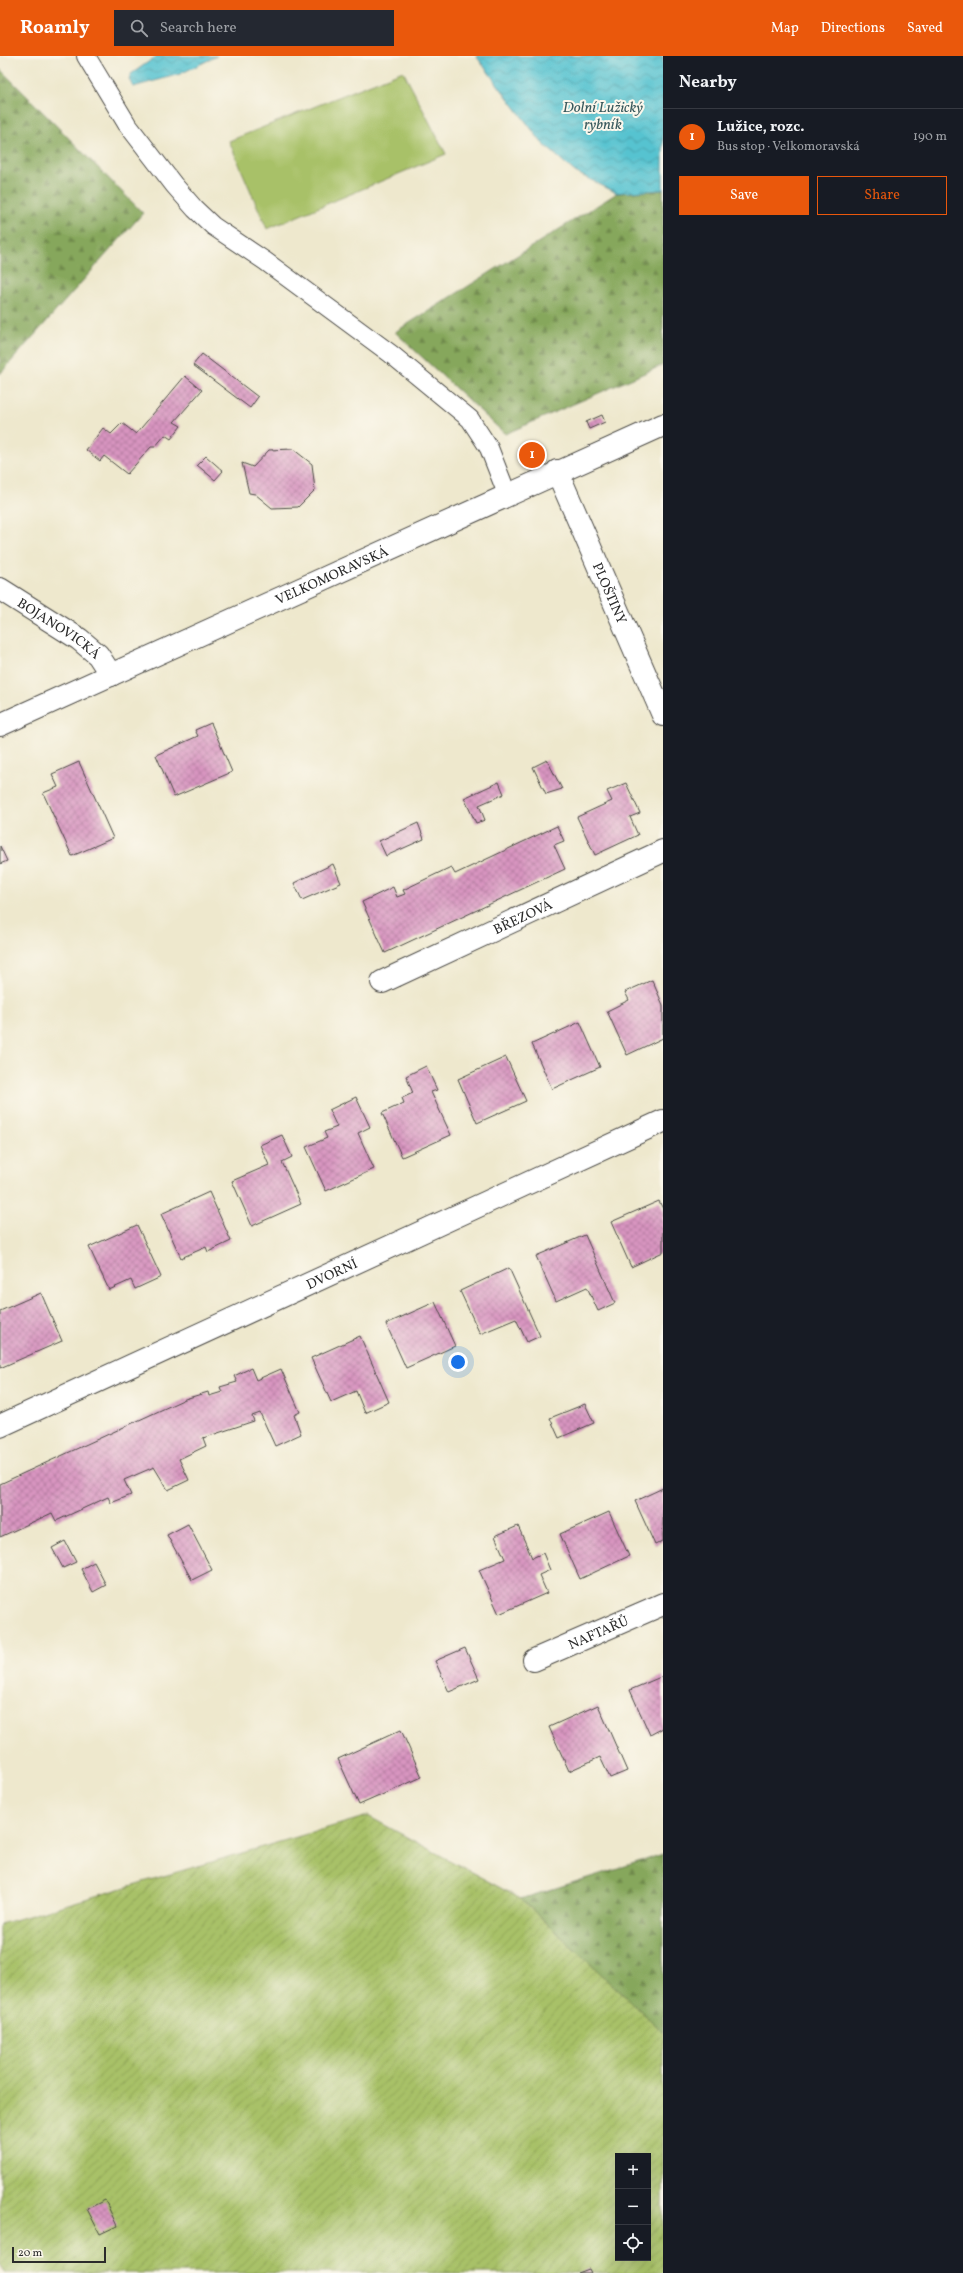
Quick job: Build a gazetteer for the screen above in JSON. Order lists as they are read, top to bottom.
{
  "streets": {
    "street": [
      "VELKOMORAVSKÁ",
      "PLOŠTINY",
      "BOJANOVICKÁ",
      "BŘEZOVÁ",
      "DVORNÍ",
      "NAFTAŘŮ"
    ]
  },
  "crossings": [
    ["VELKOMORAVSKÁ", "PLOŠTINY"],
    ["VELKOMORAVSKÁ", "BOJANOVICKÁ"]
  ],
  "water": ["Dolní Lužický rybník"],
  "scale_bar": "20 m",
  "page": {
    "header": "Roamly",
    "search": "Search here",
    "nav": ["Map", "Directions", "Saved"],
    "heading": "Nearby",
    "list": [
      {
        "mark": "1",
        "name": "Lužice, rozc.",
        "note": "Bus stop · Velkomoravská",
        "value": "190 m"
      }
    ],
    "buttons": ["Save", "Share"],
    "pins": "1",
    "map_buttons": ["+", "−"],
    "scale": "20 m"
  }
}
